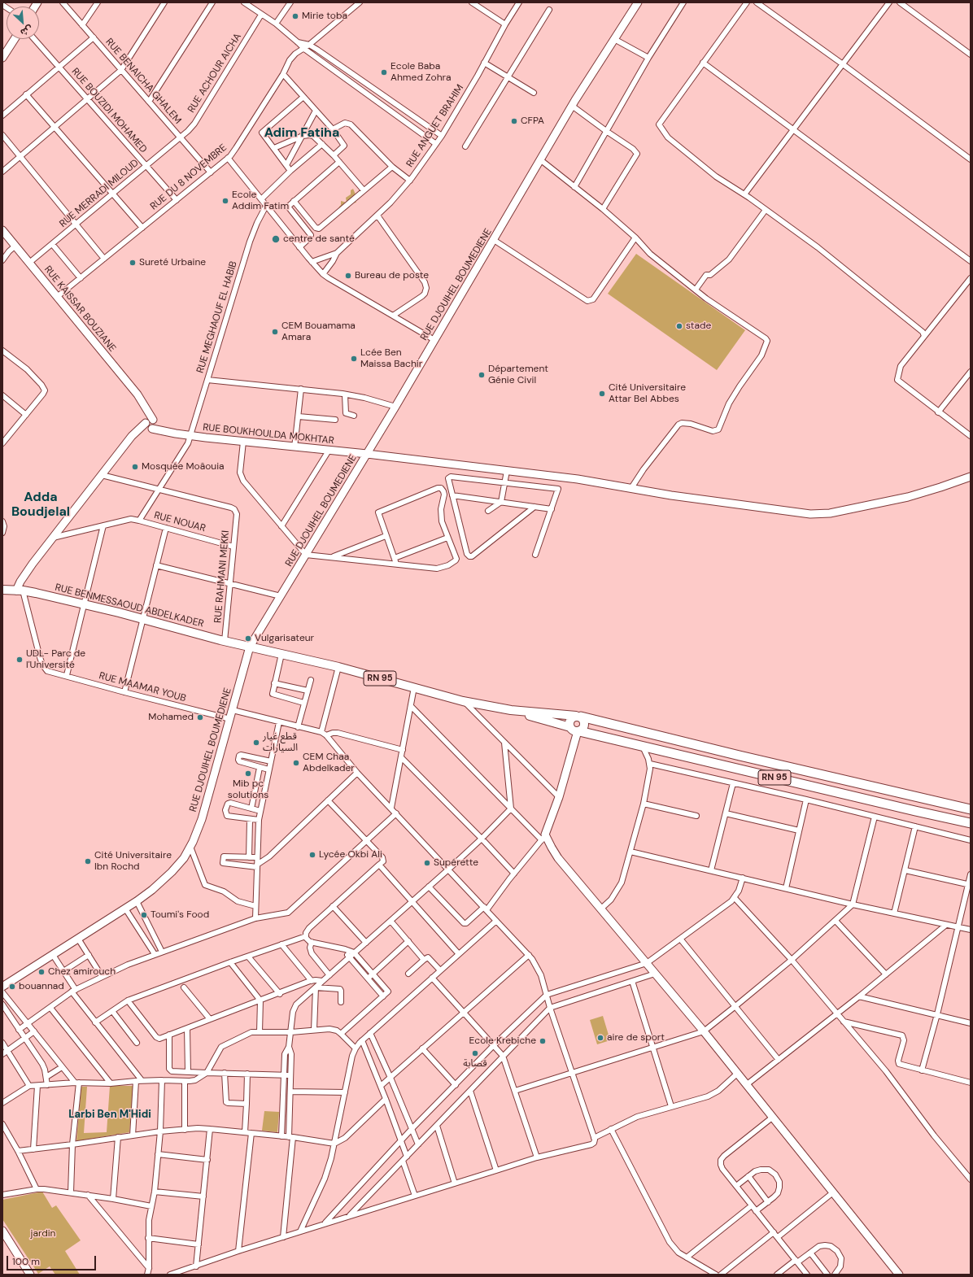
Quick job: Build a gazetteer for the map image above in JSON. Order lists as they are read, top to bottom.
{
  "streets": {
    "highway": ["RN 95"],
    "main road": [
      "RUE DJOUIHEL BOUMEDIENE",
      "RUE KAISSAR BOUZIANE",
      "RUE BOUKHOULDA MOKHTAR",
      "RUE BENMESSAOUD ABDELKADER"
    ],
    "street": [
      "RUE ACHOUR AICHA",
      "RUE BENAICHA GHALEM",
      "RUE BOUZIDI MOHAMED",
      "RUE ANGUET BRAHIM",
      "RUE DU 8 NOVEMBRE",
      "RUE MERRADI MILOUD",
      "RUE MEGHAOUF EL HABIB",
      "RUE NOUAR",
      "RUE RAHMANI MEKKI",
      "RUE MAAMAR YOUB"
    ]
  },
  "crossings": [
    ["RUE ACHOUR AICHA", "RUE BENAICHA GHALEM"],
    ["RUE ACHOUR AICHA", "RUE MERRADI MILOUD"],
    ["RUE BENAICHA GHALEM", "RUE DU 8 NOVEMBRE"],
    ["RUE BENAICHA GHALEM", "RUE MERRADI MILOUD"],
    ["RUE BOUZIDI MOHAMED", "RUE DU 8 NOVEMBRE"],
    ["RUE BOUZIDI MOHAMED", "RUE MERRADI MILOUD"],
    ["RUE DU 8 NOVEMBRE", "RUE KAISSAR BOUZIANE"],
    ["RUE MERRADI MILOUD", "RUE KAISSAR BOUZIANE"],
    ["RUE DJOUIHEL BOUMEDIENE", "RUE BOUKHOULDA MOKHTAR"],
    ["RUE DJOUIHEL BOUMEDIENE", "RUE BENMESSAOUD ABDELKADER"],
    ["RUE DJOUIHEL BOUMEDIENE", "RN 95"],
    ["RUE DJOUIHEL BOUMEDIENE", "RUE MAAMAR YOUB"],
    ["RUE KAISSAR BOUZIANE", "RUE BOUKHOULDA MOKHTAR"],
    ["RUE MEGHAOUF EL HABIB", "RUE BOUKHOULDA MOKHTAR"],
    ["RUE MEGHAOUF EL HABIB", "RUE NOUAR"],
    ["RUE MEGHAOUF EL HABIB", "RUE RAHMANI MEKKI"],
    ["RUE NOUAR", "RUE RAHMANI MEKKI"],
    ["RUE RAHMANI MEKKI", "RUE BENMESSAOUD ABDELKADER"],
    ["RUE BENMESSAOUD ABDELKADER", "RN 95"],
    ["RUE BENMESSAOUD ABDELKADER", "RUE MAAMAR YOUB"]
  ],
  "districts": ["Adim Fatiha", "Adda Boudjelal", "Larbi Ben M'Hidi"],
  "parks": ["jardin"],
  "places": [
    "Mirie toba",
    "Ecole Baba Ahmed Zohra",
    "CFPA",
    "Ecole Addim Fatim",
    "centre de santé",
    "Sureté Urbaine",
    "Bureau de poste",
    "stade",
    "CEM Bouamama Amara",
    "Lcée Ben Maissa Bachir",
    "Département Génie Civil",
    "Cité Universitaire Attar Bel Abbes",
    "Mosquée Moâouia",
    "Vulgarisateur",
    "UDL- Parc de l'Université",
    "Mohamed",
    "قطع غيار السيارات",
    "CEM Chaa Abdelkader",
    "Mib pc solutions",
    "Lycée Okbi Ali",
    "Cité Universitaire Ibn Rochd",
    "Supérette",
    "Toumi's Food",
    "Chez amirouch",
    "bouannad",
    "aire de sport",
    "Ecole Krebiche",
    "قصابة"
  ],
  "scale_bar": "100 m",
  "north": "bottom right"
}
